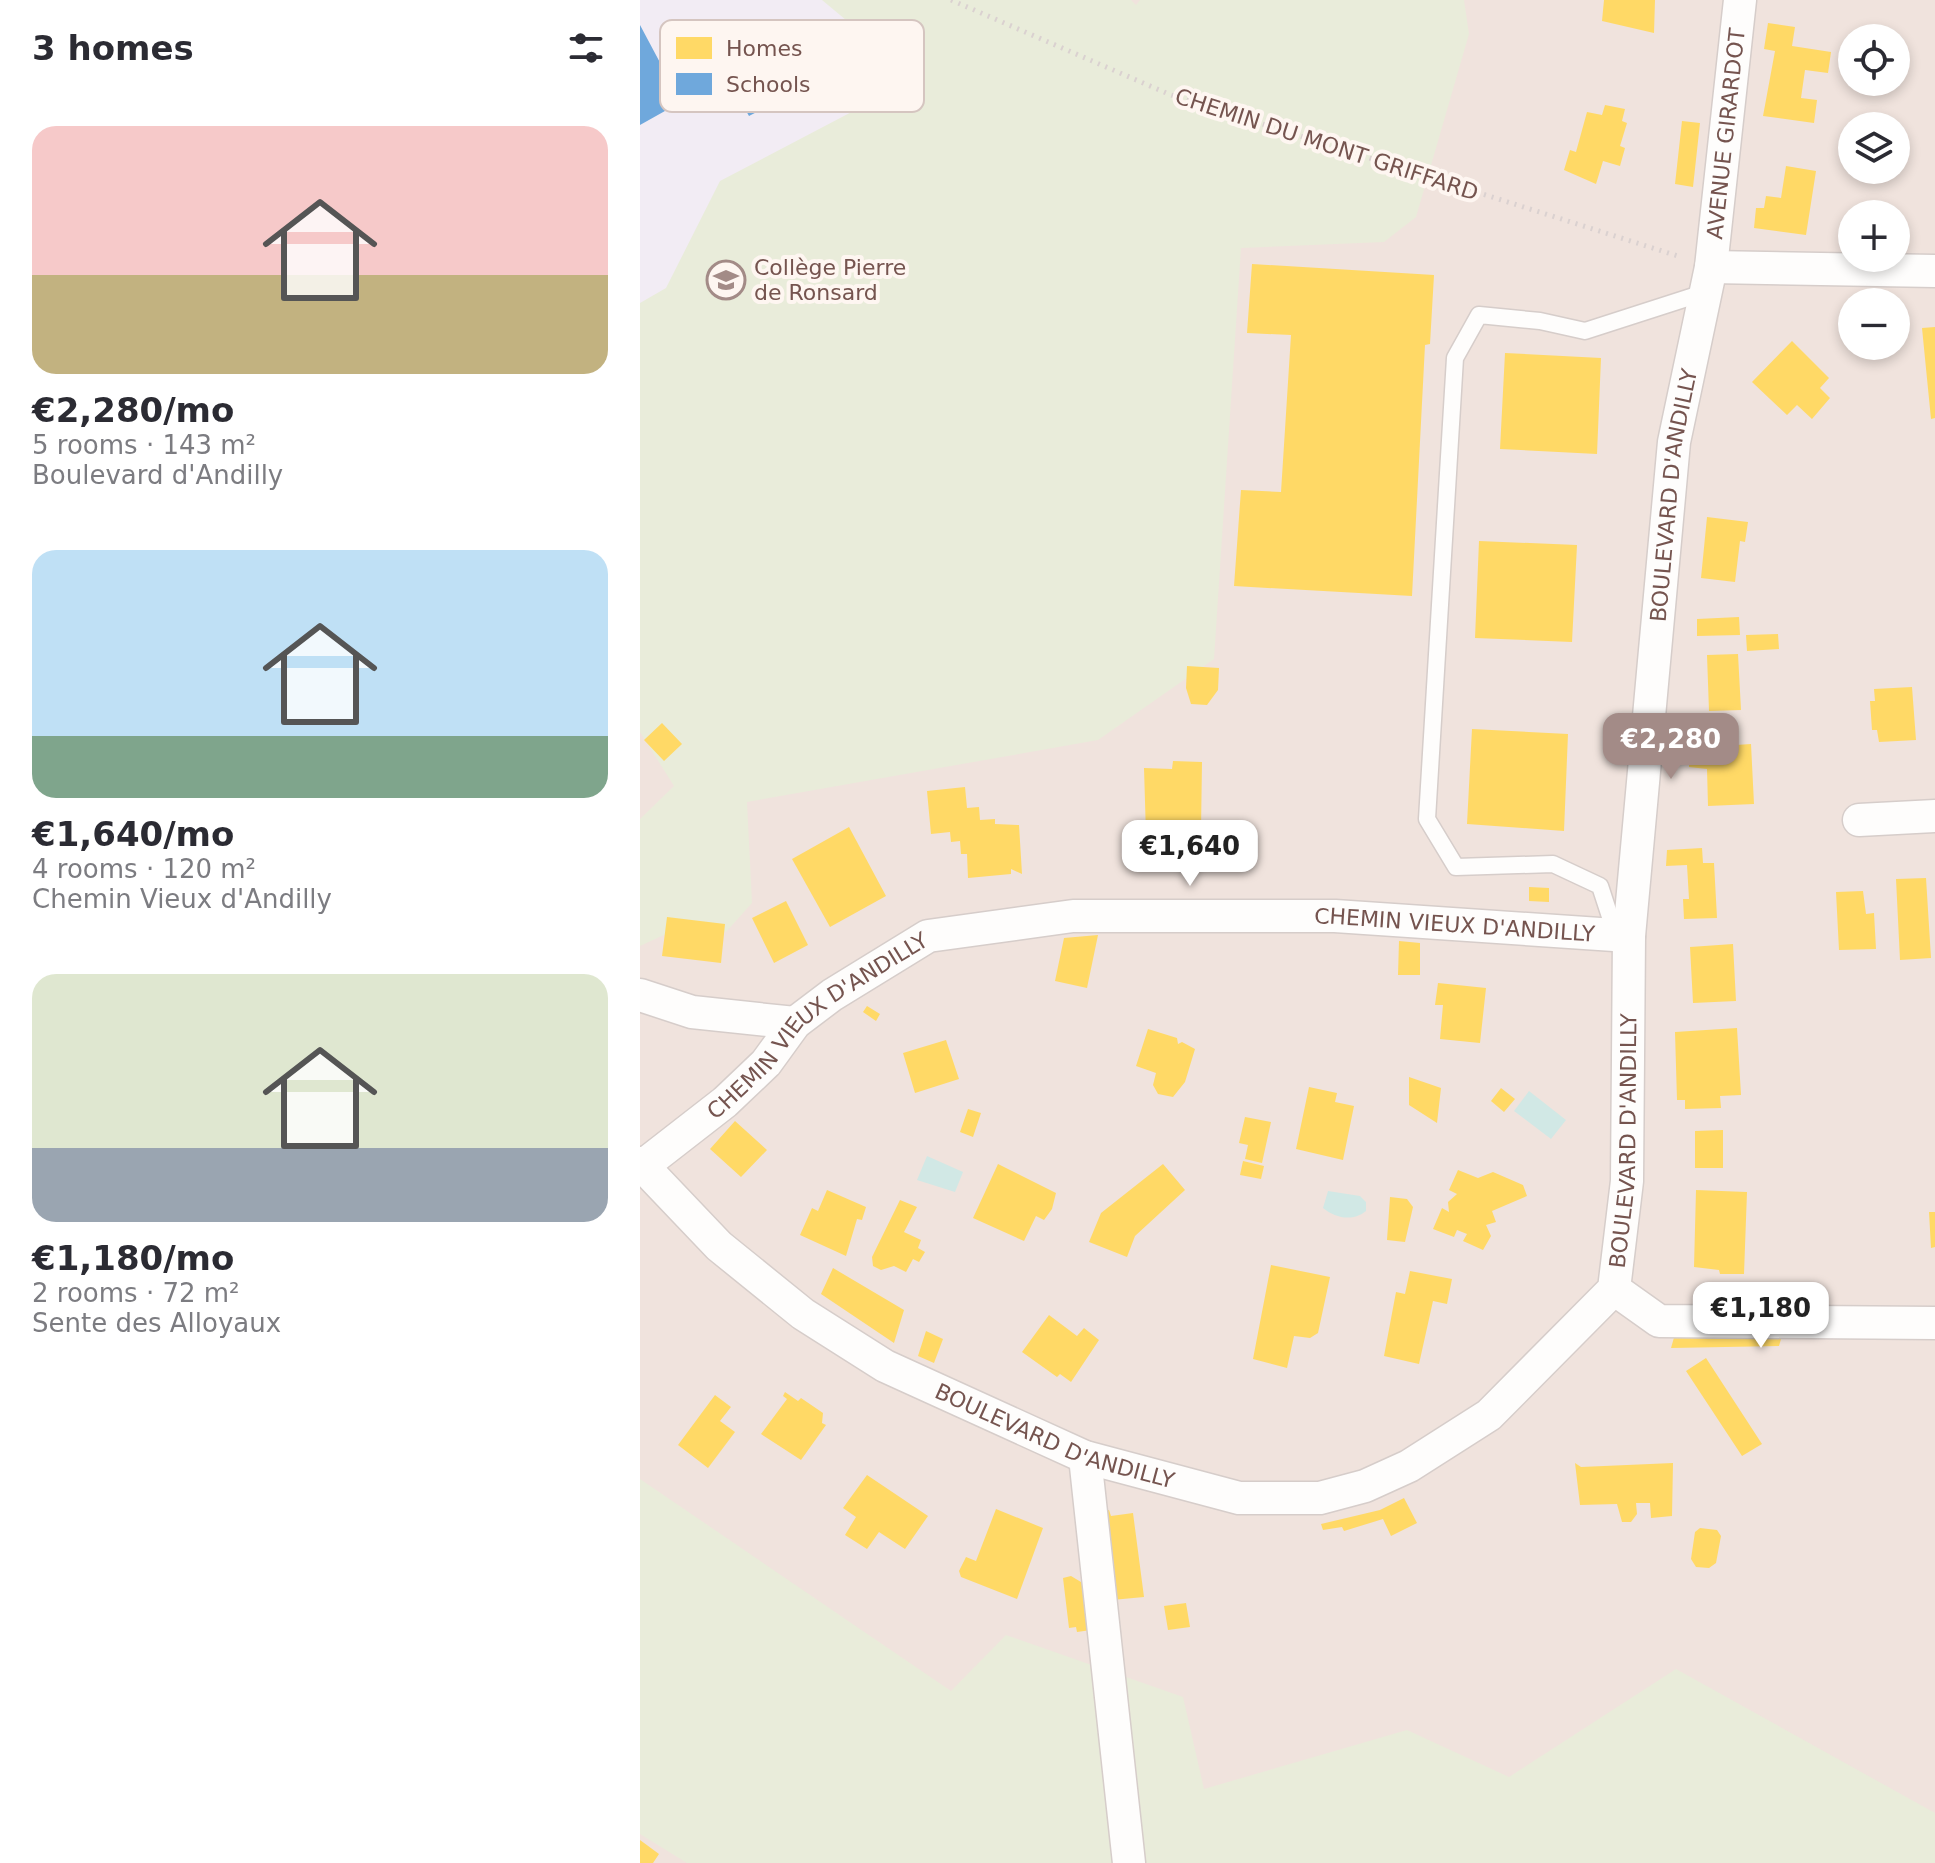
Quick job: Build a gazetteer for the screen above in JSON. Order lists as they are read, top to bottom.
{
  "streets": {
    "street": ["AVENUE GIRARDOT", "BOULEVARD D'ANDILLY", "CHEMIN VIEUX D'ANDILLY"],
    "path": ["CHEMIN DU MONT GRIFFARD"]
  },
  "crossings": [
    ["AVENUE GIRARDOT", "CHEMIN DU MONT GRIFFARD"],
    ["AVENUE GIRARDOT", "BOULEVARD D'ANDILLY"],
    ["CHEMIN DU MONT GRIFFARD", "BOULEVARD D'ANDILLY"],
    ["BOULEVARD D'ANDILLY", "CHEMIN VIEUX D'ANDILLY"]
  ],
  "places": {
    "school or university": ["Collège Pierre de Ronsard"]
  },
  "legend": ["Homes", "Schools"],
  "page": {
    "heading": "3 homes",
    "map_buttons": ["+", "−"],
    "list": [
      {
        "name": "€2,280/mo",
        "note": "5 rooms · 143 m² · Boulevard d'Andilly"
      },
      {
        "name": "€1,640/mo",
        "note": "4 rooms · 120 m² · Chemin Vieux d'Andilly"
      },
      {
        "name": "€1,180/mo",
        "note": "2 rooms · 72 m² · Sente des Alloyaux"
      }
    ],
    "price": ["€2,280", "€1,640", "€1,180"]
  }
}
